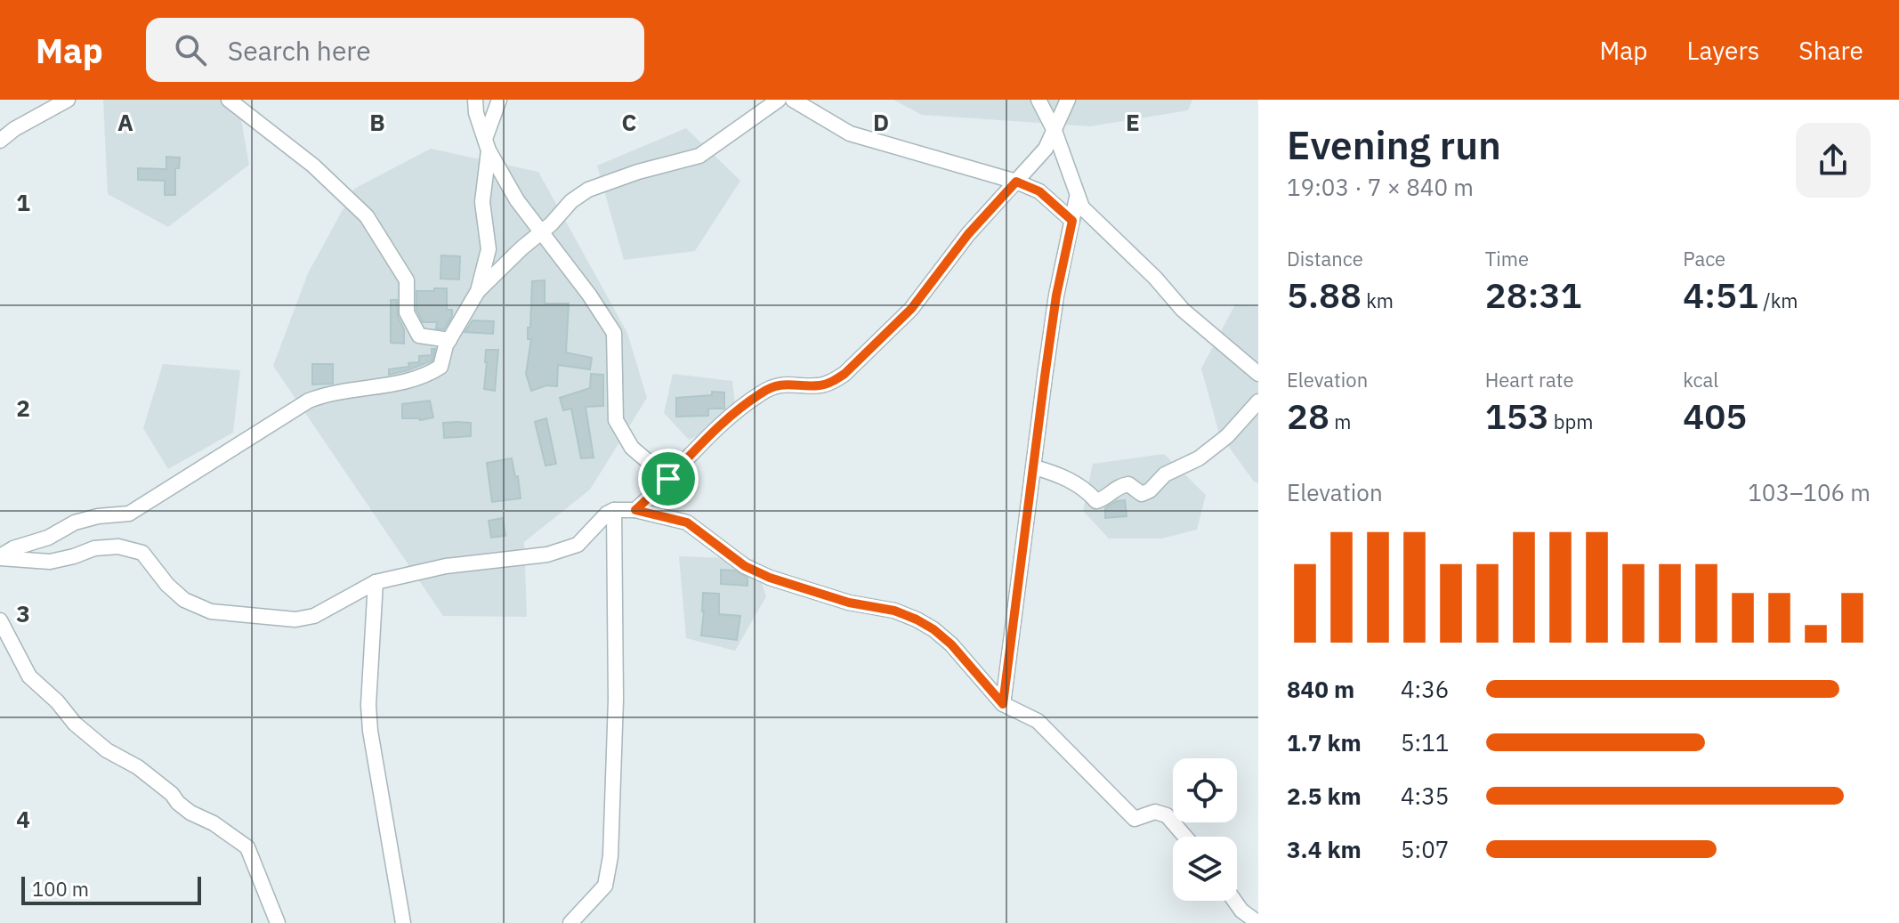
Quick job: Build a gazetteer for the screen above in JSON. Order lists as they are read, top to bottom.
{
  "scale_bar": "100 m",
  "page": {
    "header": "Map",
    "search": "Search here",
    "nav": ["Map", "Layers", "Share"],
    "heading": ["Evening run", "19:03 · 7 × 840 m"],
    "stats": [
      ["Distance", "5.88 km"],
      ["Time", "28:31"],
      ["Pace", "4:51 /km"],
      ["Elevation", "28 m"],
      ["Heart rate", "153 bpm"],
      ["kcal", "405"]
    ],
    "chart": ["Elevation", "103–106 m"],
    "list": [
      {
        "name": "840 m",
        "note": "4:36"
      },
      {
        "name": "1.7 km",
        "note": "5:11"
      },
      {
        "name": "2.5 km",
        "note": "4:35"
      },
      {
        "name": "3.4 km",
        "note": "5:07"
      }
    ],
    "scale": "100 m"
  },
  "grid": {
    "columns": [
      "A",
      "B",
      "C",
      "D",
      "E"
    ],
    "rows": [
      "1",
      "2",
      "3",
      "4"
    ]
  }
}
